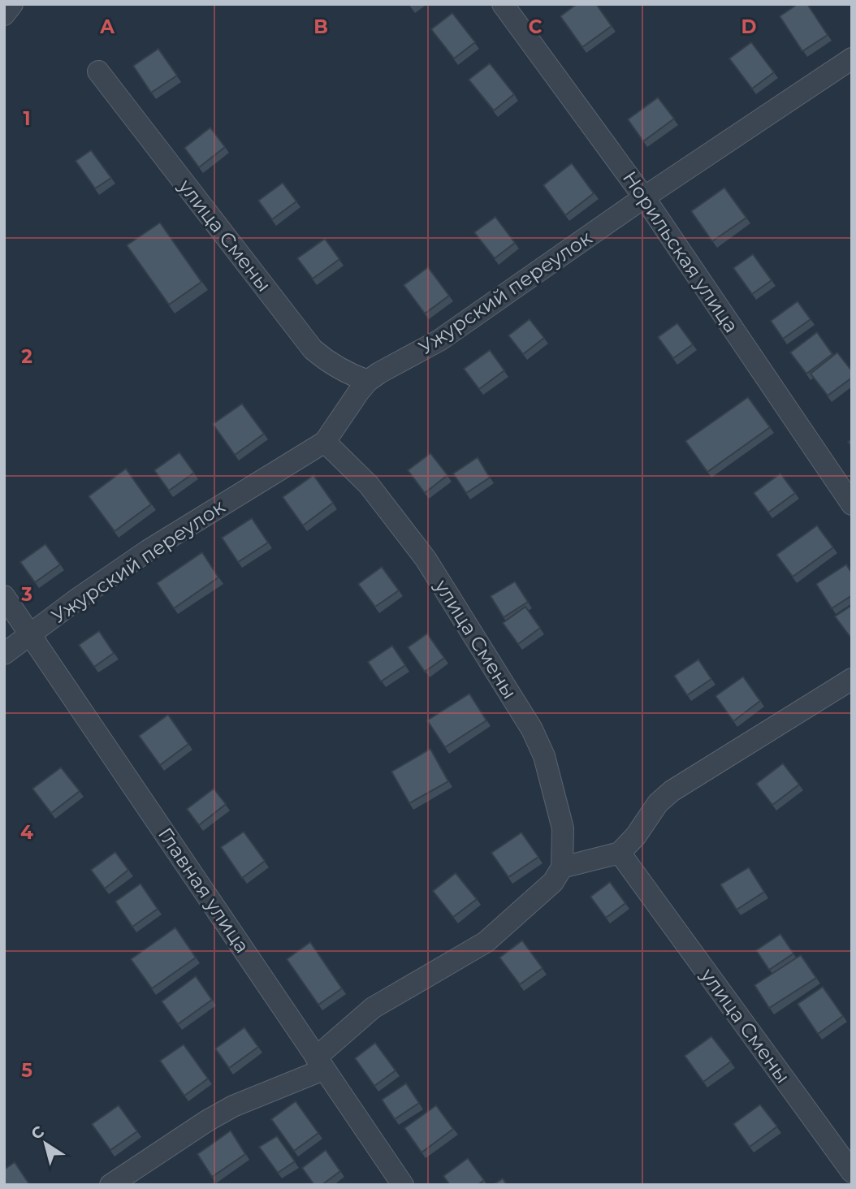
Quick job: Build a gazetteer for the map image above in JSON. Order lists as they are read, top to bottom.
{
  "streets": {
    "street": [
      "улица Смены",
      "Норильская улица",
      "Ужурский переулок",
      "Главная улица"
    ]
  },
  "crossings": [
    ["улица Смены", "Ужурский переулок"],
    ["Норильская улица", "Ужурский переулок"],
    ["Ужурский переулок", "Главная улица"]
  ],
  "north": "top left",
  "grid": {
    "columns": [
      "A",
      "B",
      "C",
      "D"
    ],
    "rows": [
      "1",
      "2",
      "3",
      "4",
      "5"
    ]
  }
}
